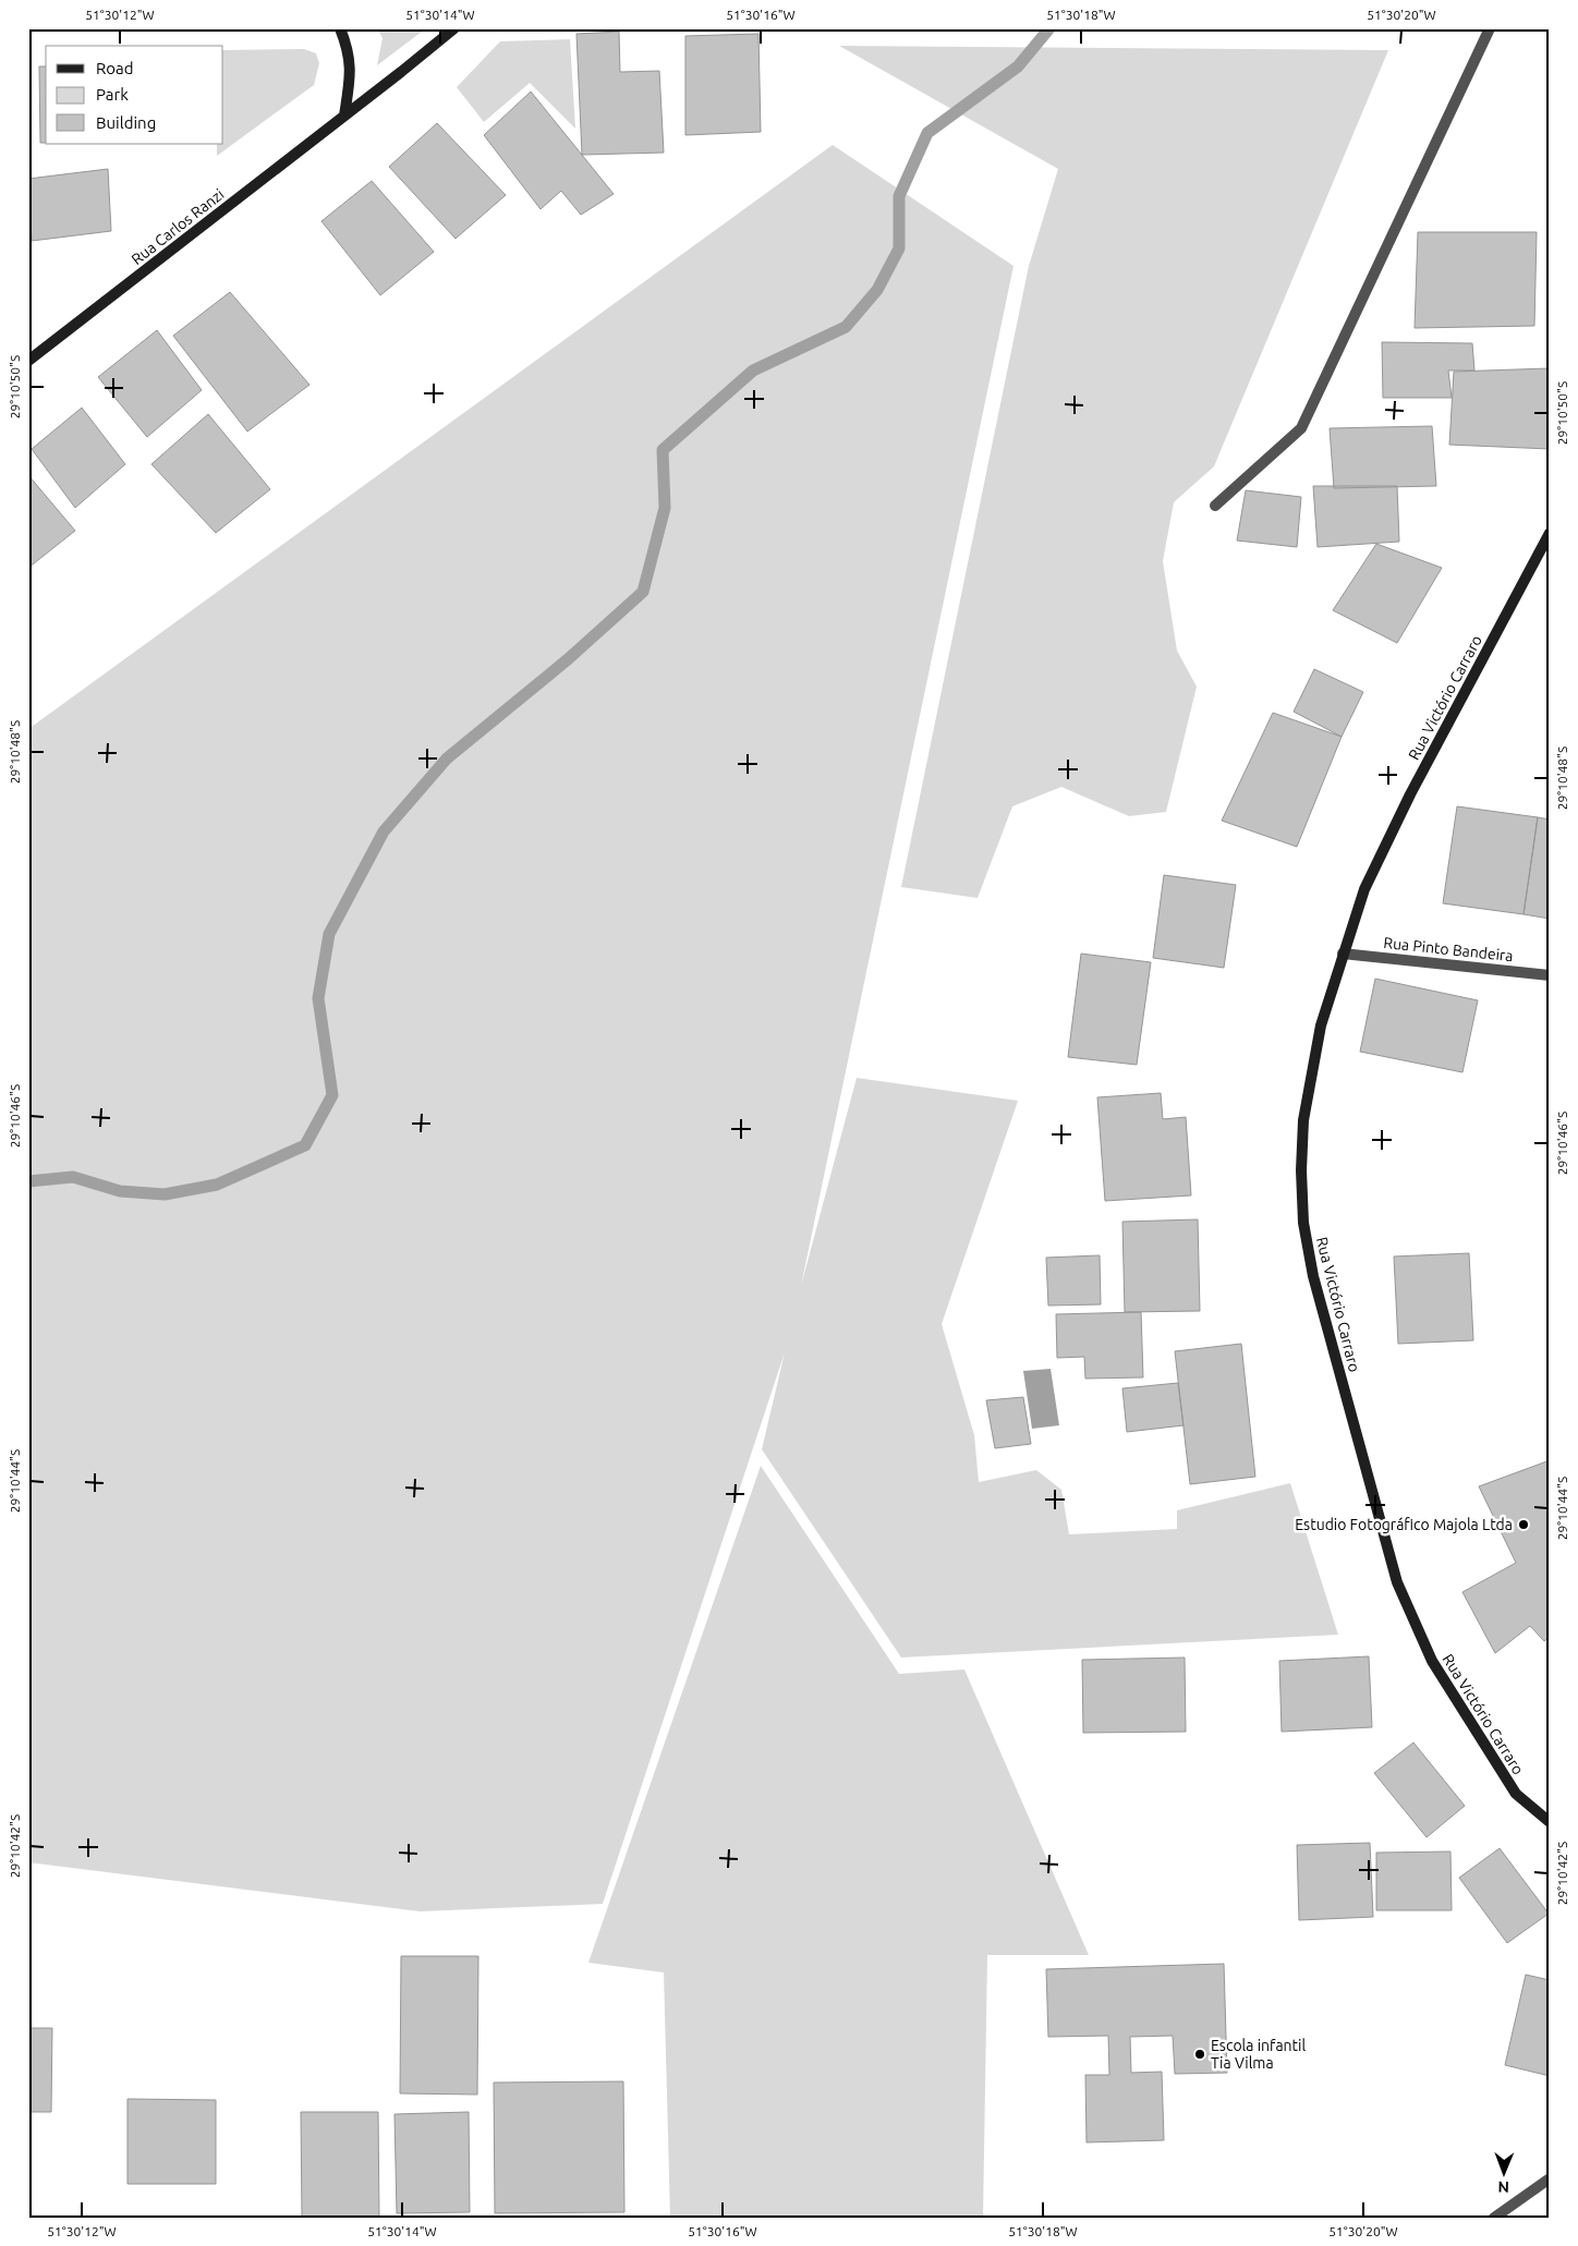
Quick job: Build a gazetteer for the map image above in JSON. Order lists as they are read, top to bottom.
{
  "streets": {
    "main road": ["Rua Carlos Ranzi", "Rua Victório Carraro"],
    "street": ["Rua Pinto Bandeira"]
  },
  "crossings": [
    ["Rua Victório Carraro", "Rua Pinto Bandeira"]
  ],
  "places": ["Estudio Fotográfico Majola Ltda", "Escola infantil Tia Vilma"],
  "legend": ["Road", "Park", "Building"],
  "north": "bottom",
  "coordinates": [
    "51°30'12\"W",
    "51°30'14\"W",
    "51°30'16\"W",
    "51°30'18\"W",
    "51°30'20\"W",
    "29°10'50\"S",
    "29°10'48\"S",
    "29°10'46\"S",
    "29°10'44\"S",
    "29°10'42\"S"
  ]
}
